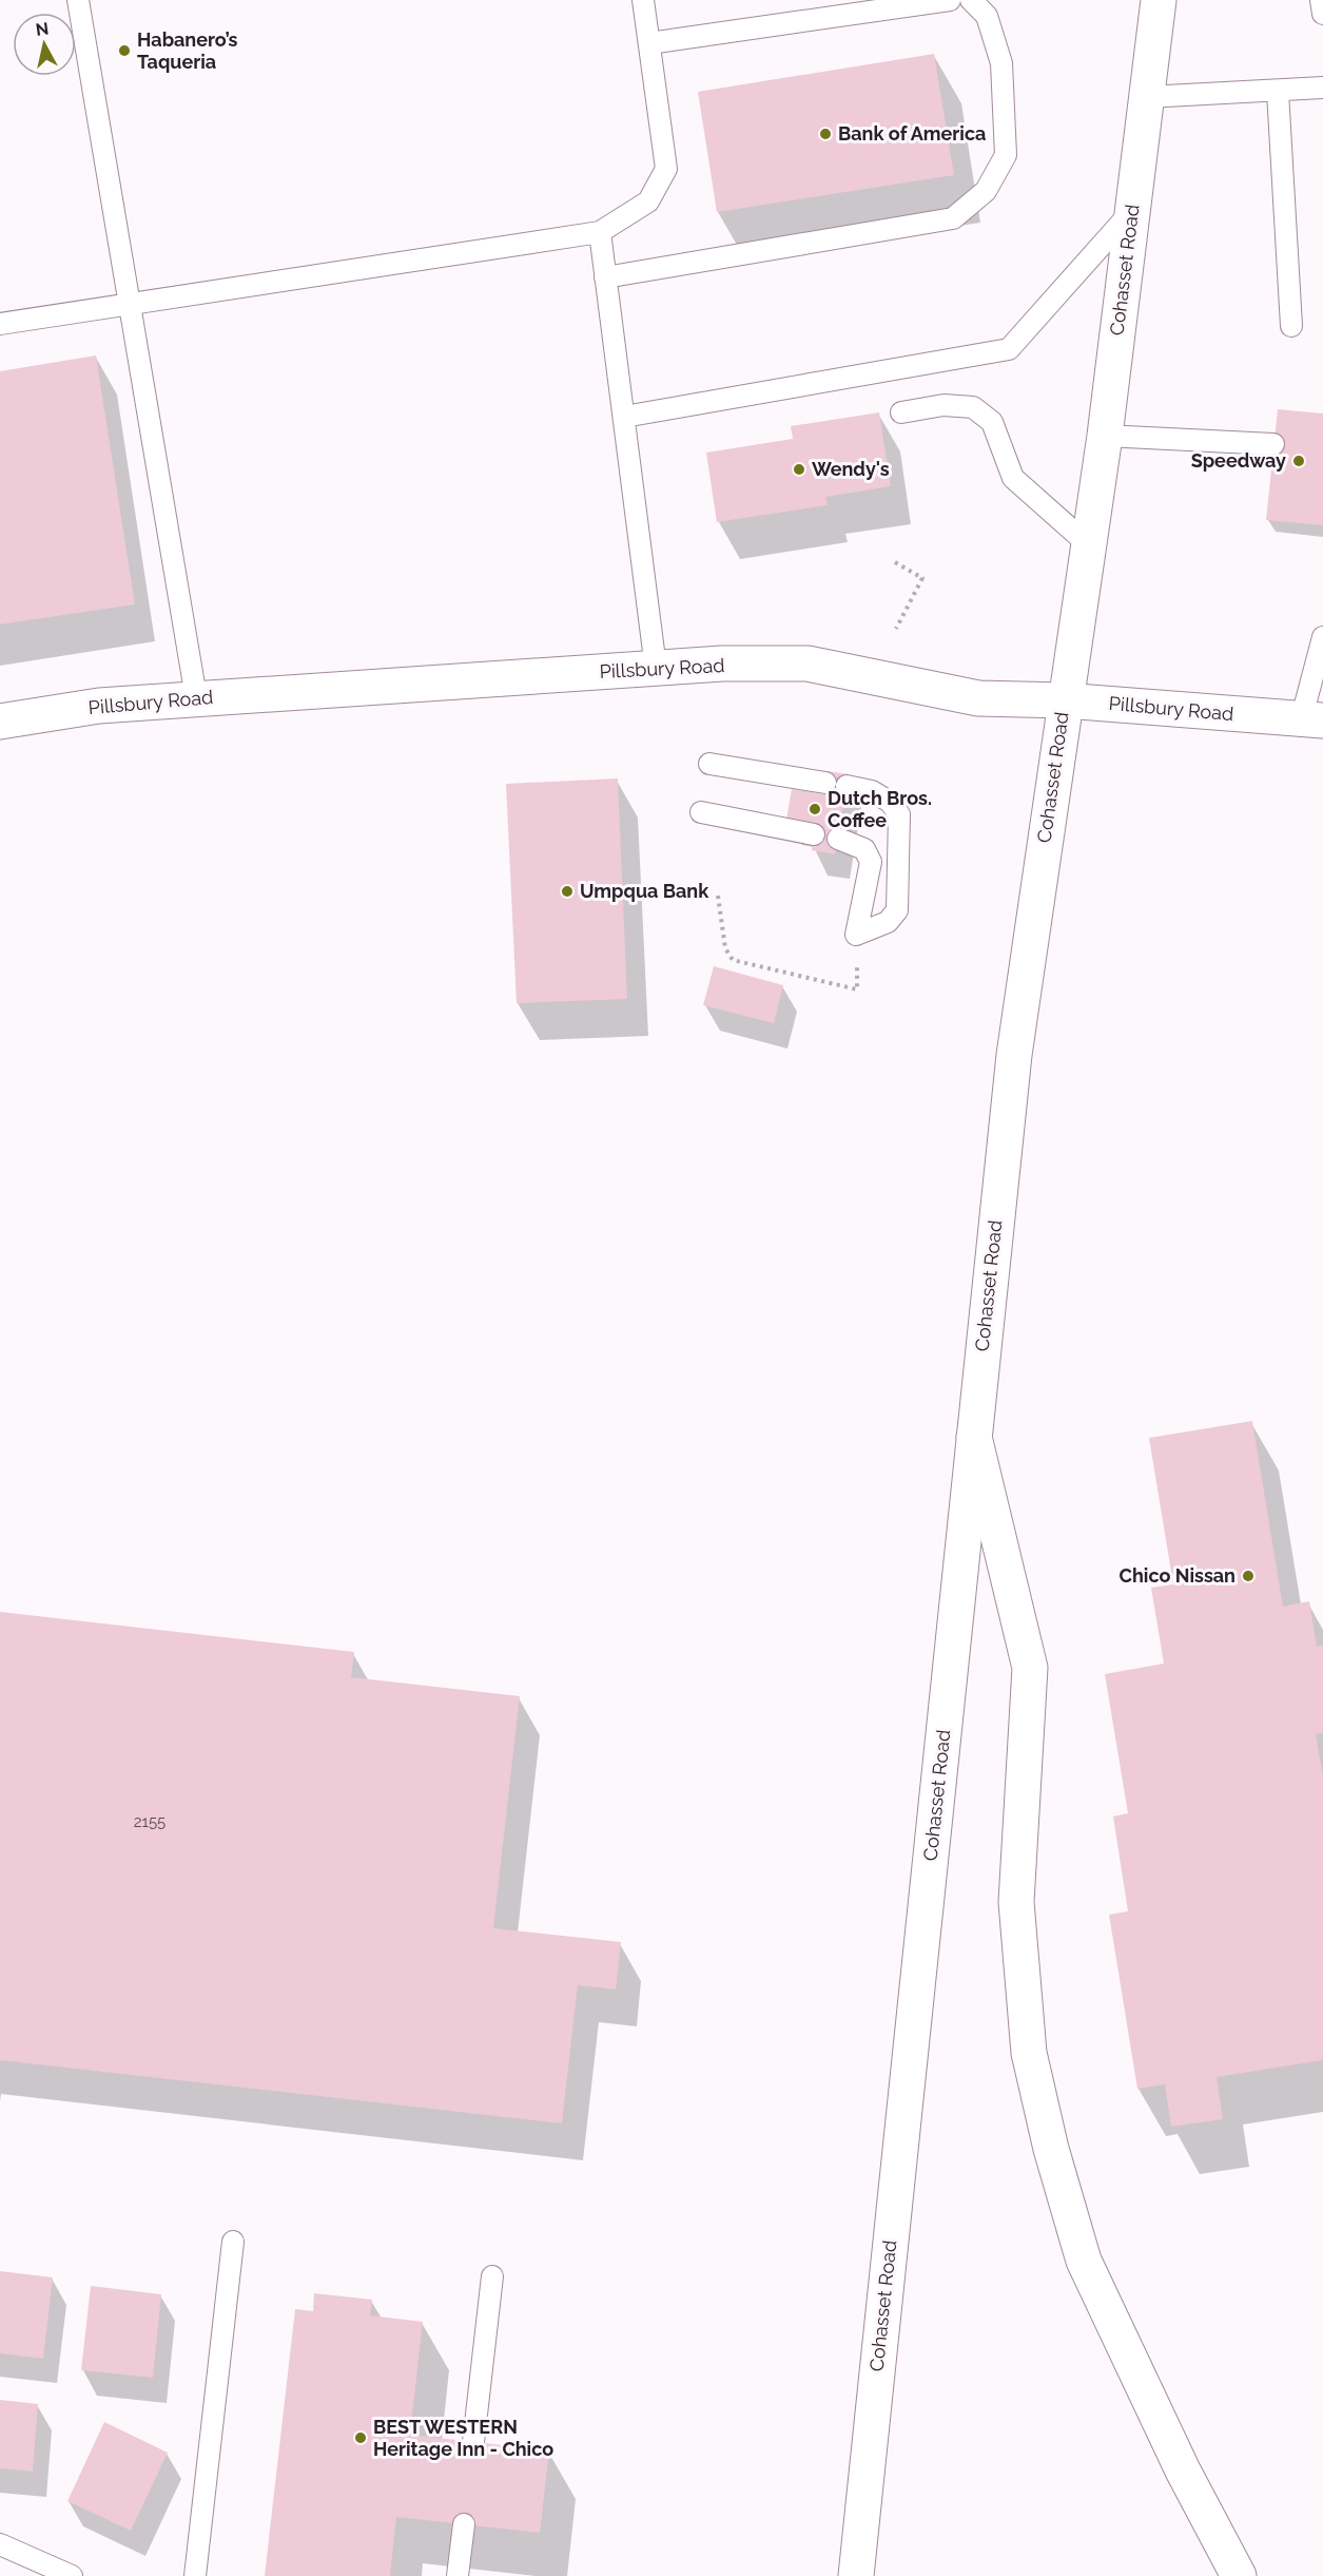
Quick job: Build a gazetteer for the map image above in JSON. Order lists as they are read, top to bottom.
{
  "streets": {
    "main road": ["Cohasset Road", "Pillsbury Road"]
  },
  "crossings": [
    ["Cohasset Road", "Pillsbury Road"]
  ],
  "places": [
    "Habanero’s Taqueria",
    "Bank of America",
    "Speedway",
    "Wendy's",
    "Dutch Bros. Coffee",
    "Umpqua Bank",
    "Chico Nissan",
    "BEST WESTERN Heritage Inn - Chico"
  ],
  "house_numbers": ["2155"],
  "north": "top"
}
